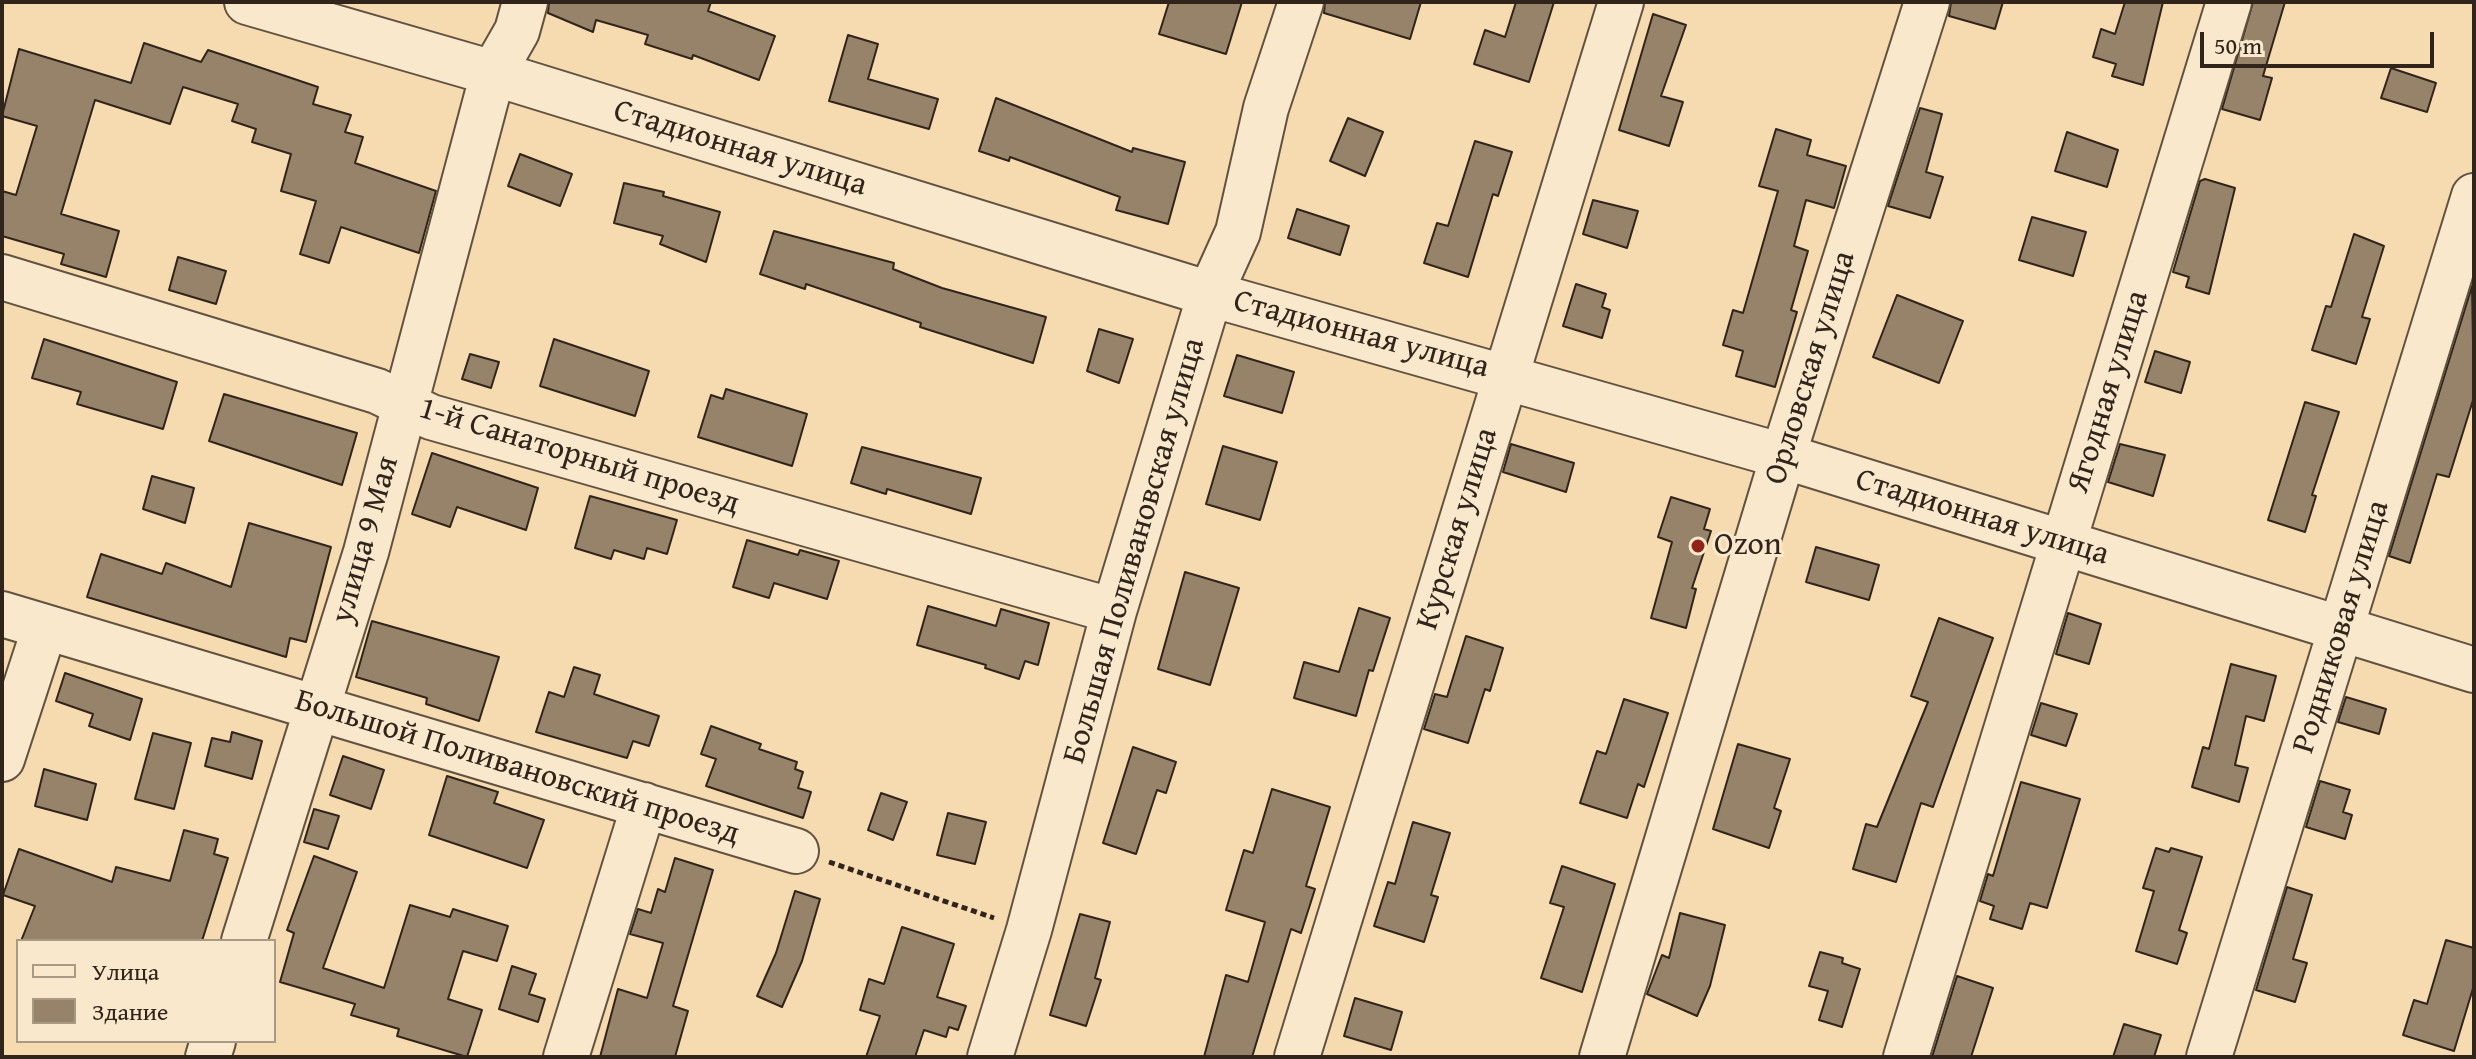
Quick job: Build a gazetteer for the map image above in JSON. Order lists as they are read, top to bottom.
{
  "streets": {
    "street": [
      "Стадионная улица",
      "Орловская улица",
      "Ягодная улица",
      "1-й Санаторный проезд",
      "Курская улица",
      "улица 9 Мая",
      "Большая Поливановская улица",
      "Родниковая улица",
      "Большой Поливановский проезд"
    ]
  },
  "crossings": [
    ["Стадионная улица", "Орловская улица"],
    ["Стадионная улица", "Ягодная улица"],
    ["Стадионная улица", "Курская улица"],
    ["Стадионная улица", "улица 9 Мая"],
    ["Стадионная улица", "Большая Поливановская улица"],
    ["Стадионная улица", "Родниковая улица"],
    ["1-й Санаторный проезд", "улица 9 Мая"],
    ["1-й Санаторный проезд", "Большая Поливановская улица"],
    ["улица 9 Мая", "Большой Поливановский проезд"]
  ],
  "places": ["Ozon"],
  "legend": ["Улица", "Здание"],
  "scale_bar": "50 m"
}
